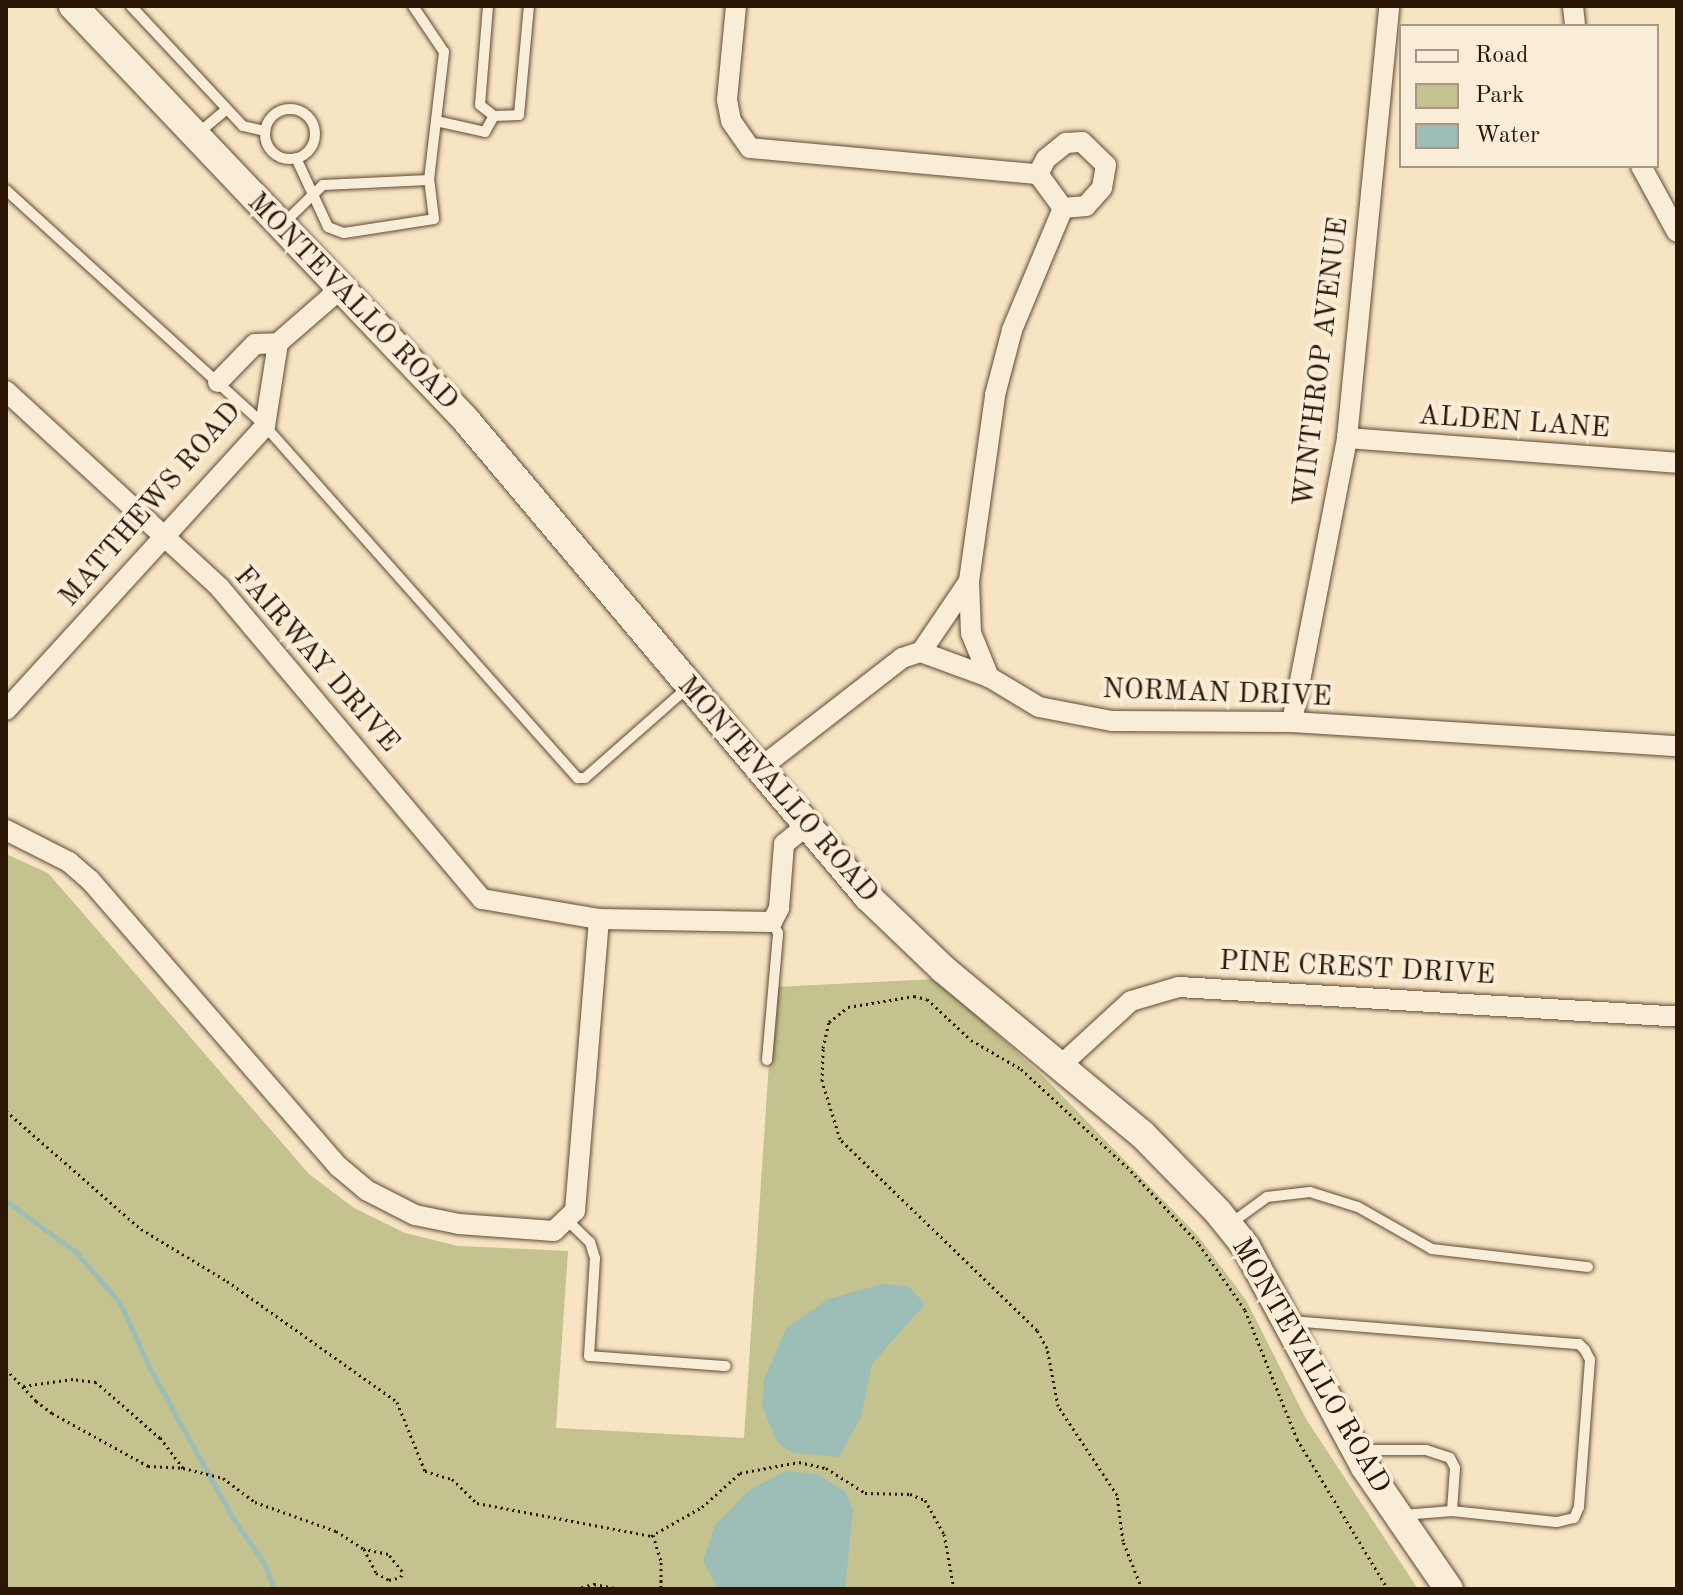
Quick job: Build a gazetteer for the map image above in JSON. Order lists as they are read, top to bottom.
{
  "streets": {
    "main road": ["MONTEVALLO ROAD"],
    "street": [
      "WINTHROP AVENUE",
      "ALDEN LANE",
      "MATTHEWS ROAD",
      "FAIRWAY DRIVE",
      "NORMAN DRIVE",
      "PINE CREST DRIVE"
    ]
  },
  "crossings": [
    ["MONTEVALLO ROAD", "PINE CREST DRIVE"],
    ["WINTHROP AVENUE", "ALDEN LANE"],
    ["WINTHROP AVENUE", "NORMAN DRIVE"],
    ["MATTHEWS ROAD", "FAIRWAY DRIVE"]
  ],
  "legend": ["Road", "Park", "Water"]
}
